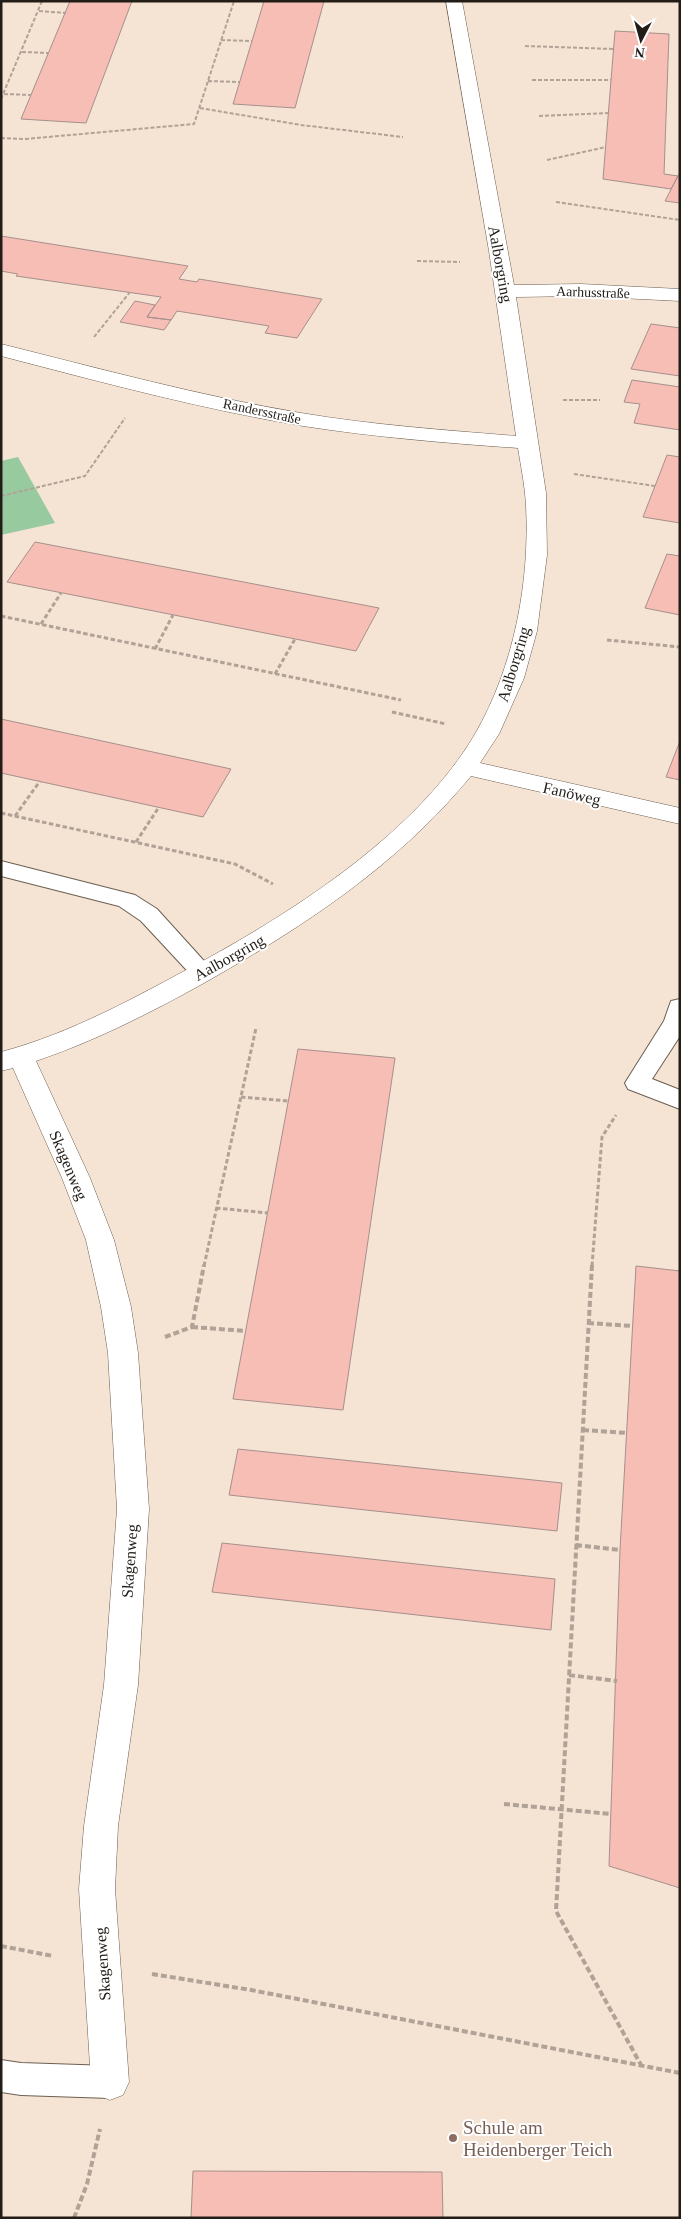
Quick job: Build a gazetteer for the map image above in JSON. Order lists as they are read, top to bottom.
{
  "streets": {
    "street": [
      "Aalborgring",
      "Aarhusstraße",
      "Randersstraße",
      "Fanöweg",
      "Skagenweg"
    ]
  },
  "crossings": [
    ["Aalborgring", "Aarhusstraße"],
    ["Aalborgring", "Randersstraße"],
    ["Aalborgring", "Fanöweg"],
    ["Aalborgring", "Skagenweg"]
  ],
  "places": ["Schule am Heidenberger Teich"],
  "north": "bottom"
}
